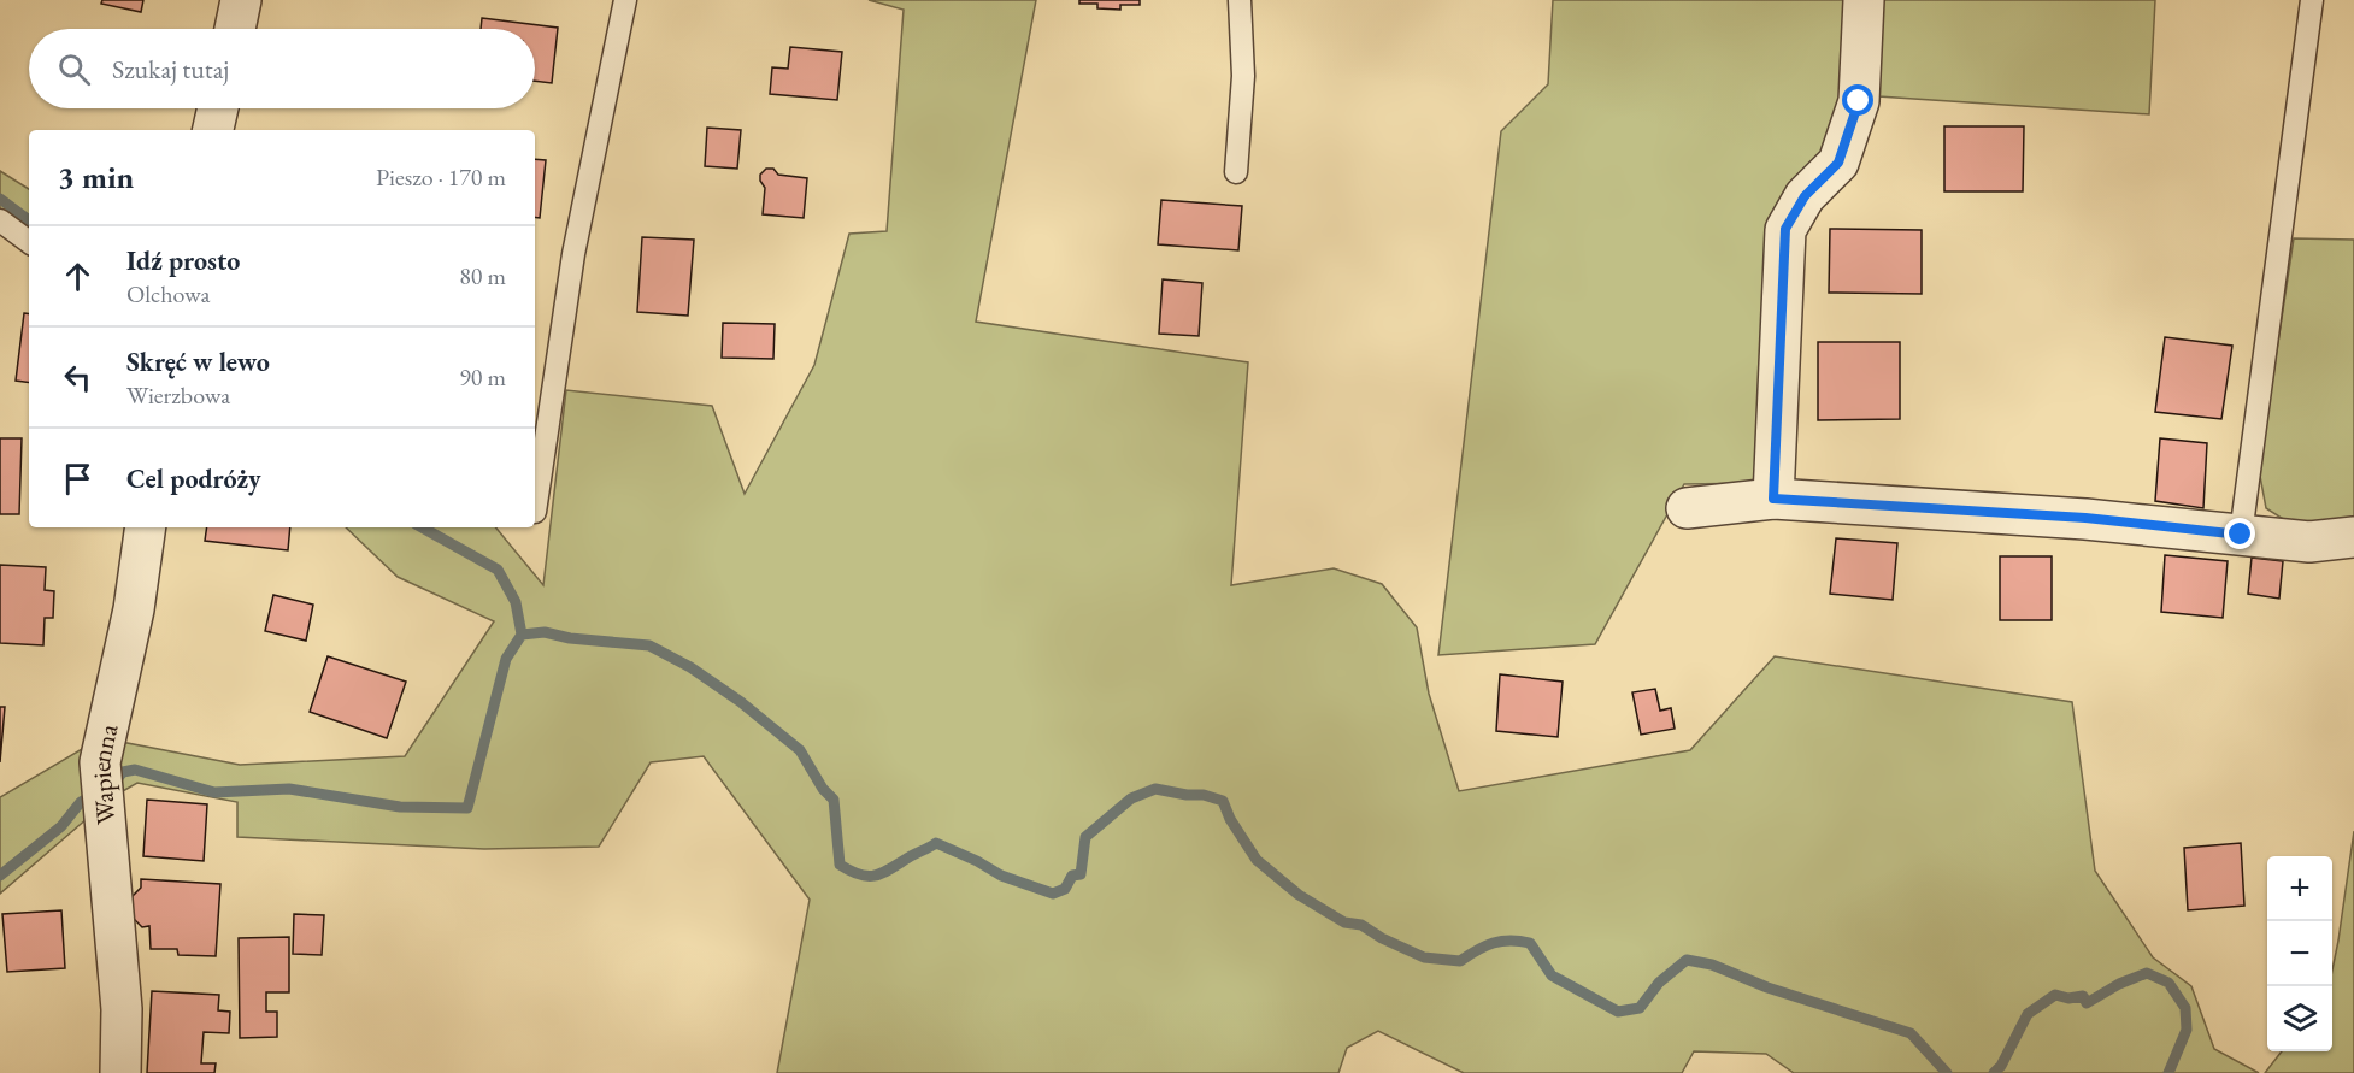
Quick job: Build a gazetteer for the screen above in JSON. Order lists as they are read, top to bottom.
{
  "streets": {
    "street": ["Wapienna"]
  },
  "page": {
    "search": "Szukaj tutaj",
    "heading": ["3 min", "Pieszo · 170 m"],
    "list": [
      ["Idź prosto", "Olchowa", "80 m"],
      ["Skręć w lewo", "Wierzbowa", "90 m"],
      "Cel podróży"
    ],
    "map_buttons": ["+", "−"]
  }
}
